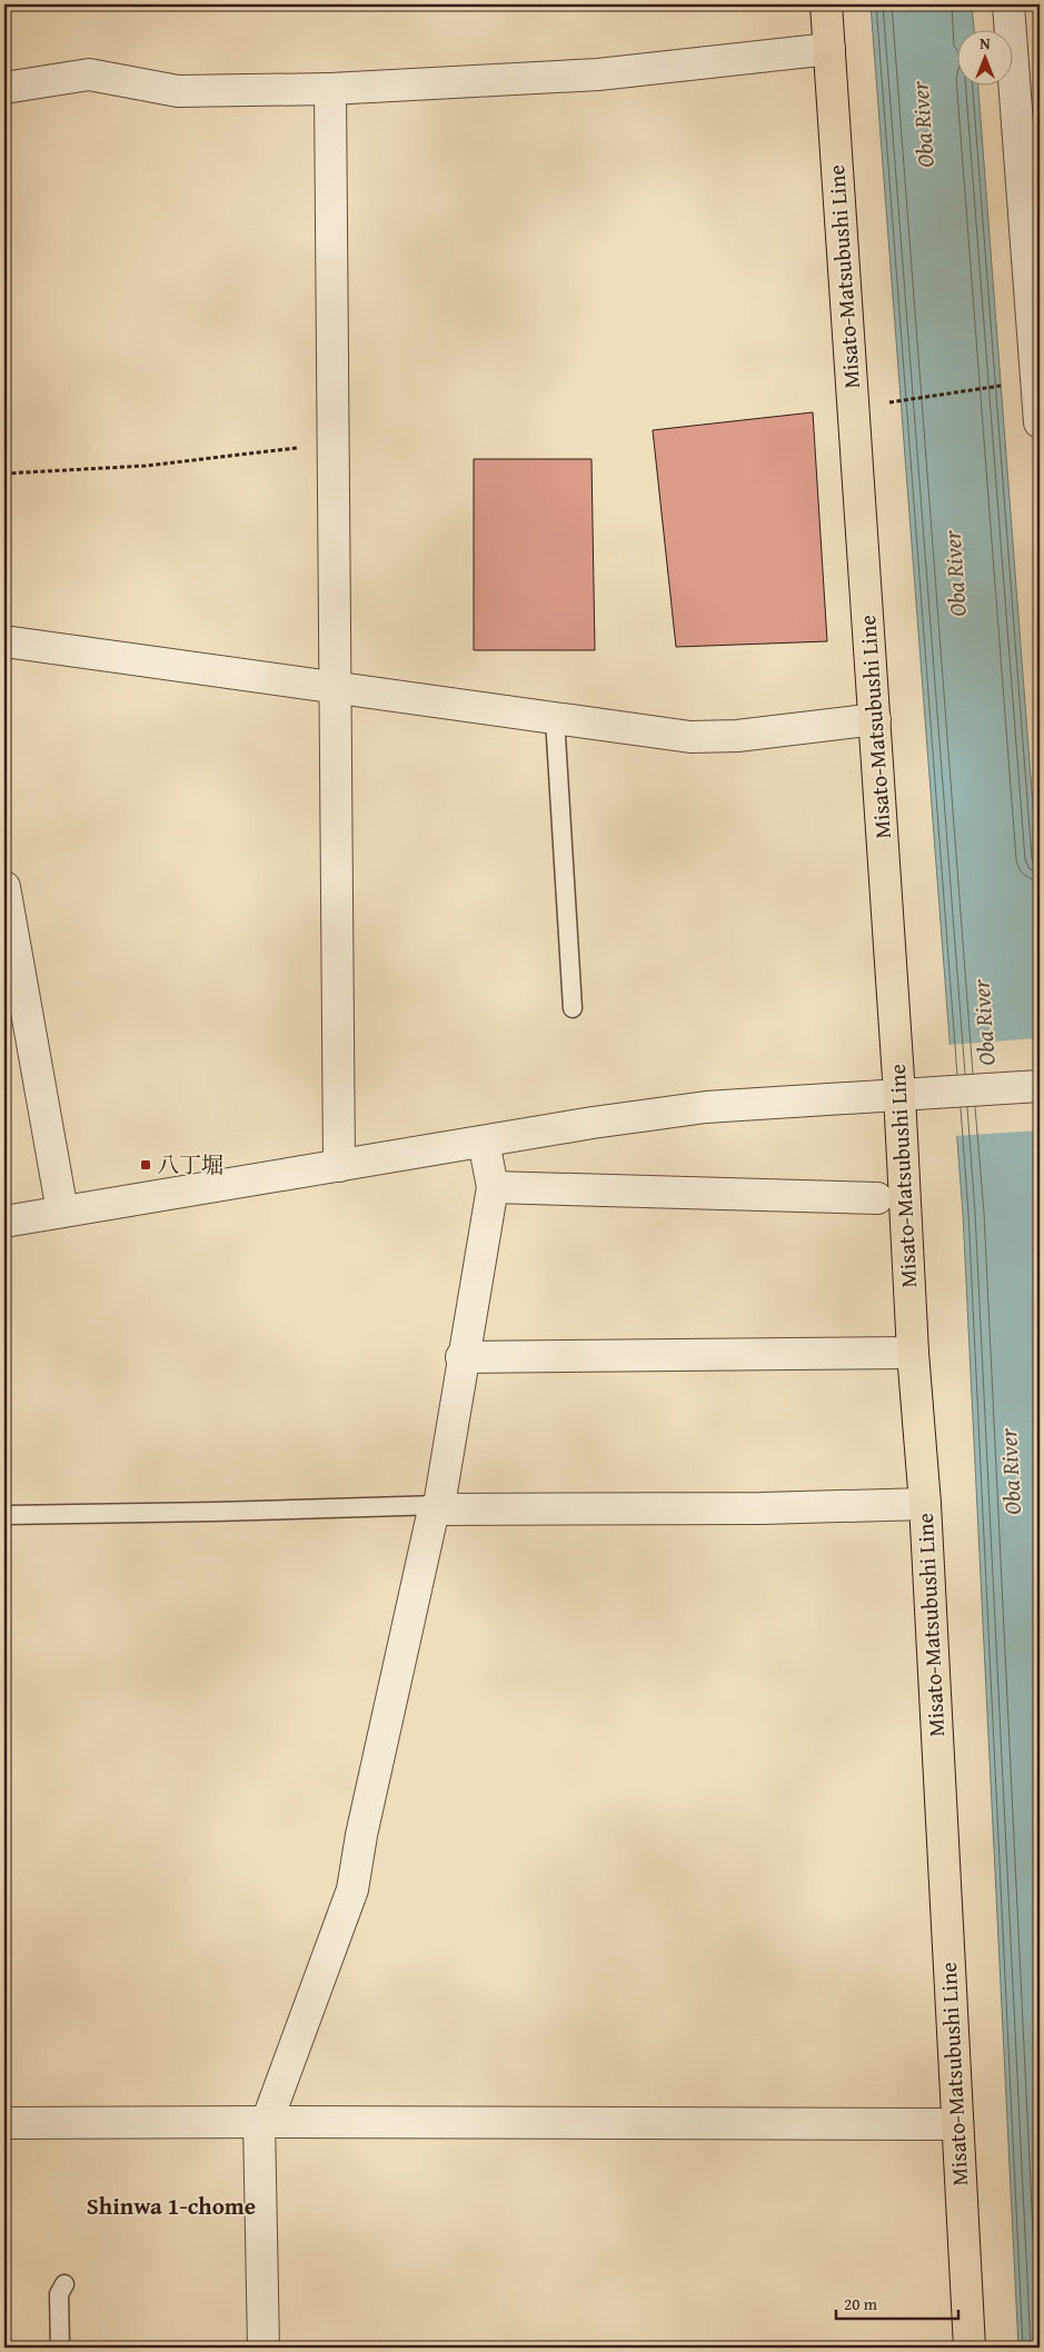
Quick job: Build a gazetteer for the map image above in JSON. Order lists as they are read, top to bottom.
{
  "streets": {
    "main road": ["Misato-Matsubushi Line"]
  },
  "districts": ["Shinwa 1-chome"],
  "water": ["Oba River"],
  "places": {
    "transit": ["八丁堀"]
  },
  "scale_bar": "20 m",
  "north": "top"
}
